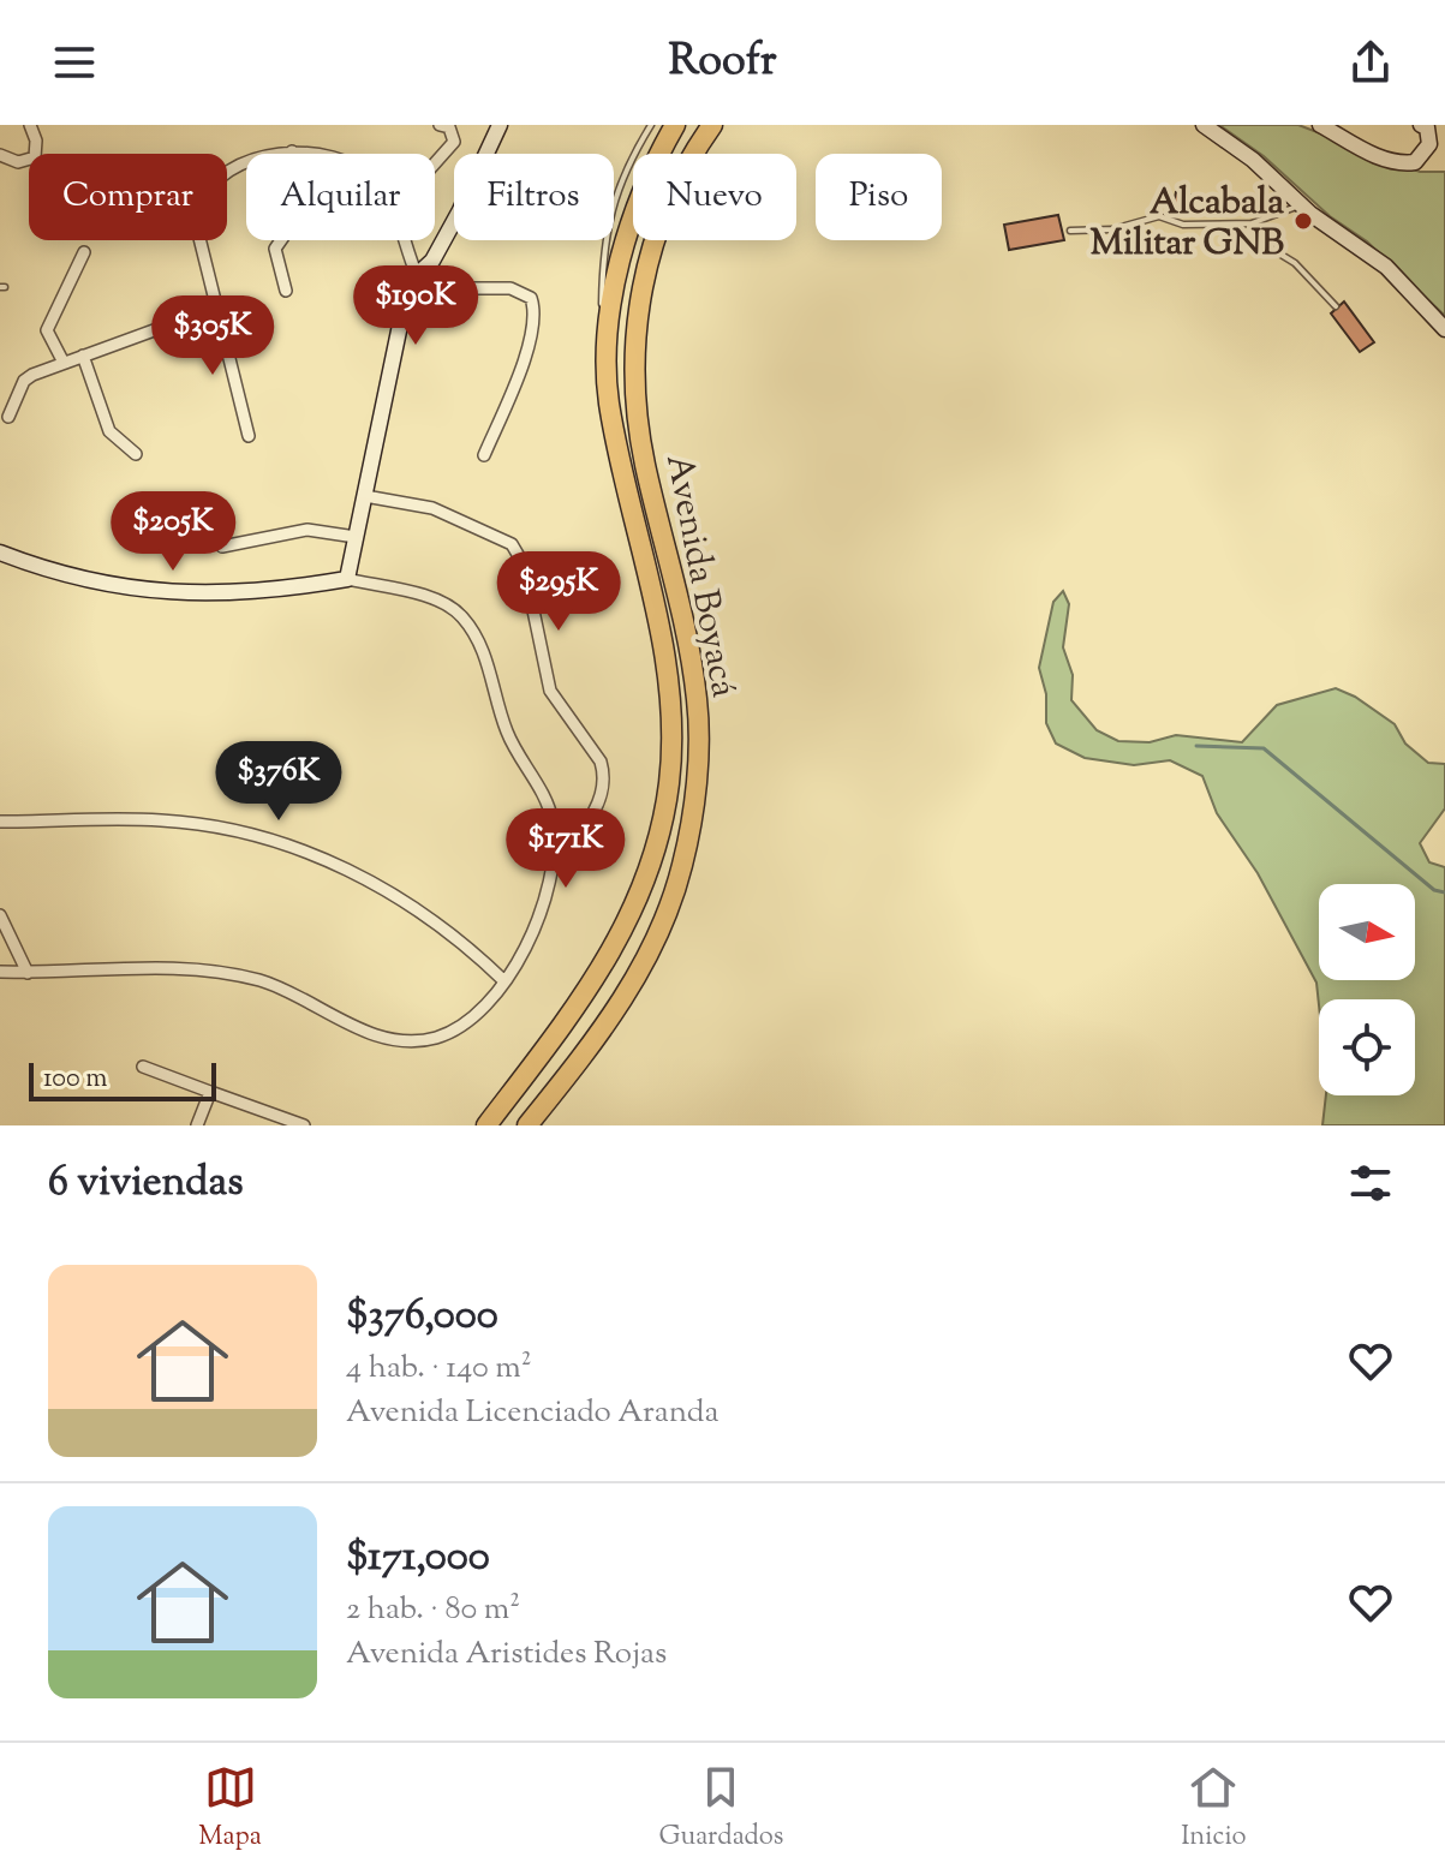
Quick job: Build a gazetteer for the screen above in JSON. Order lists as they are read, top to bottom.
{
  "streets": {
    "highway": ["Avenida Boyacá"]
  },
  "places": ["Alcabala Militar GNB"],
  "scale_bar": "100 m",
  "north": "right",
  "page": {
    "header": "Roofr",
    "chip": [
      "Comprar",
      "Alquilar",
      "Filtros",
      "Nuevo",
      "Piso"
    ],
    "price": [
      "$190K",
      "$305K",
      "$205K",
      "$295K",
      "$376K",
      "$171K"
    ],
    "scale": "100 m",
    "heading": "6 viviendas",
    "list": [
      {
        "name": "$376,000",
        "note": "4 hab. · 140 m² · Avenida Licenciado Aranda"
      },
      {
        "name": "$171,000",
        "note": "2 hab. · 80 m² · Avenida Aristides Rojas"
      }
    ],
    "tabs": ["Mapa", "Guardados", "Inicio"]
  }
}
